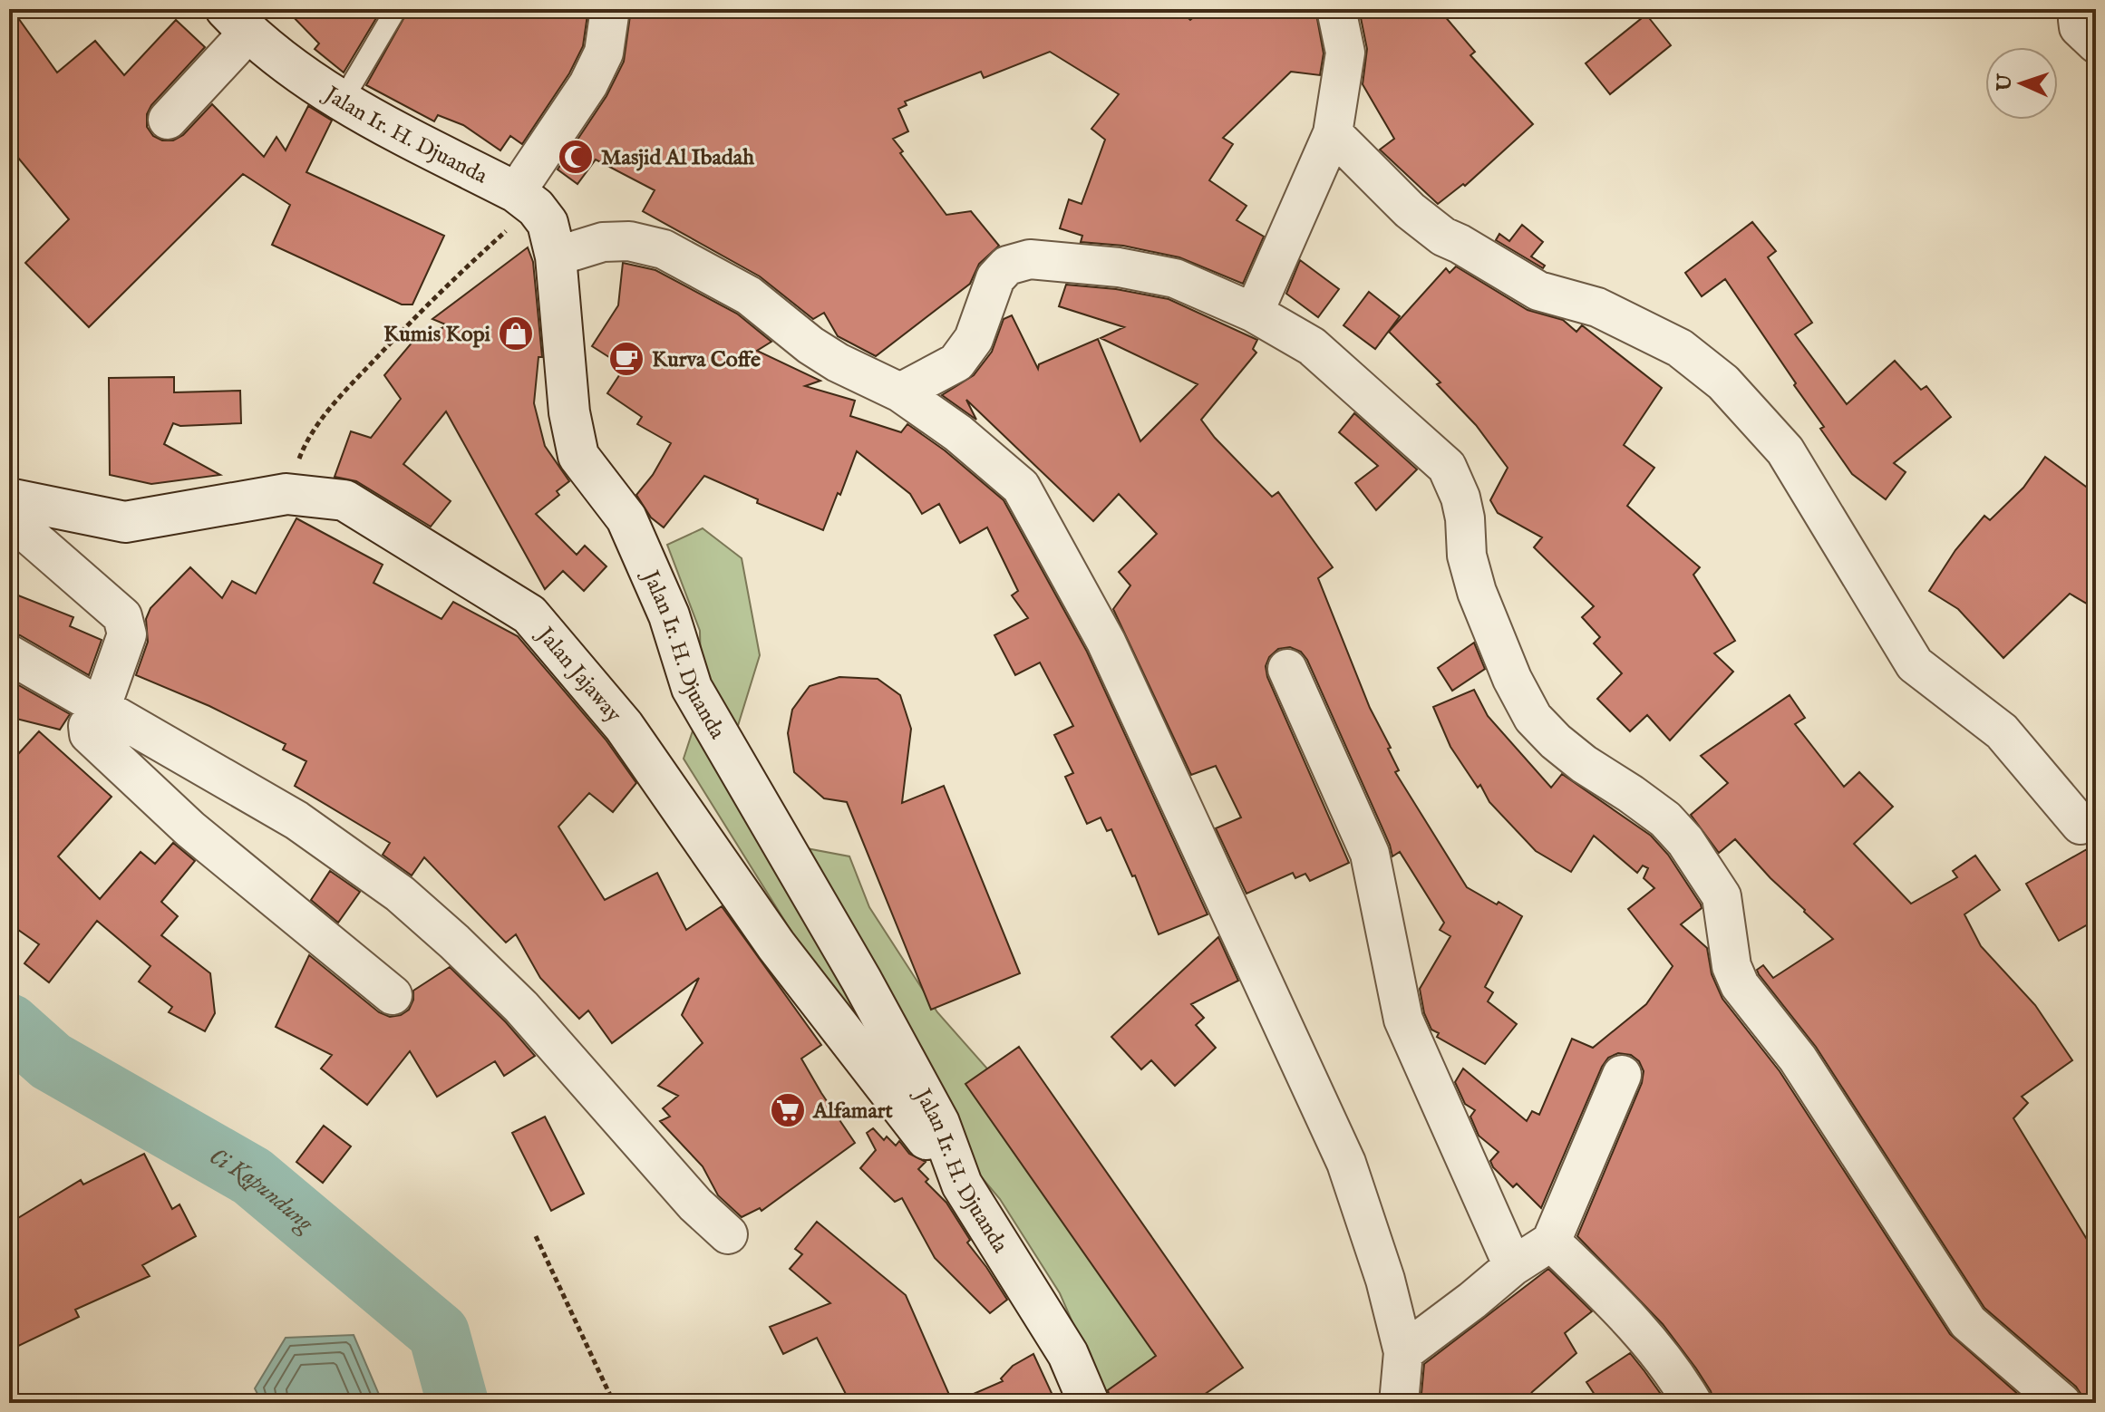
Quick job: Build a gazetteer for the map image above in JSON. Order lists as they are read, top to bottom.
{
  "streets": {
    "main road": ["Jalan Ir. H. Djuanda", "Jalan Jajaway"]
  },
  "crossings": [
    ["Jalan Ir. H. Djuanda", "Jalan Jajaway"]
  ],
  "water": ["Ci Kapundung"],
  "places": {
    "mosque": ["Masjid Al Ibadah"],
    "shop": ["Kumis Kopi"],
    "cafe": ["Kurva Coffe"],
    "supermarket": ["Alfamart"]
  },
  "north": "left"
}
